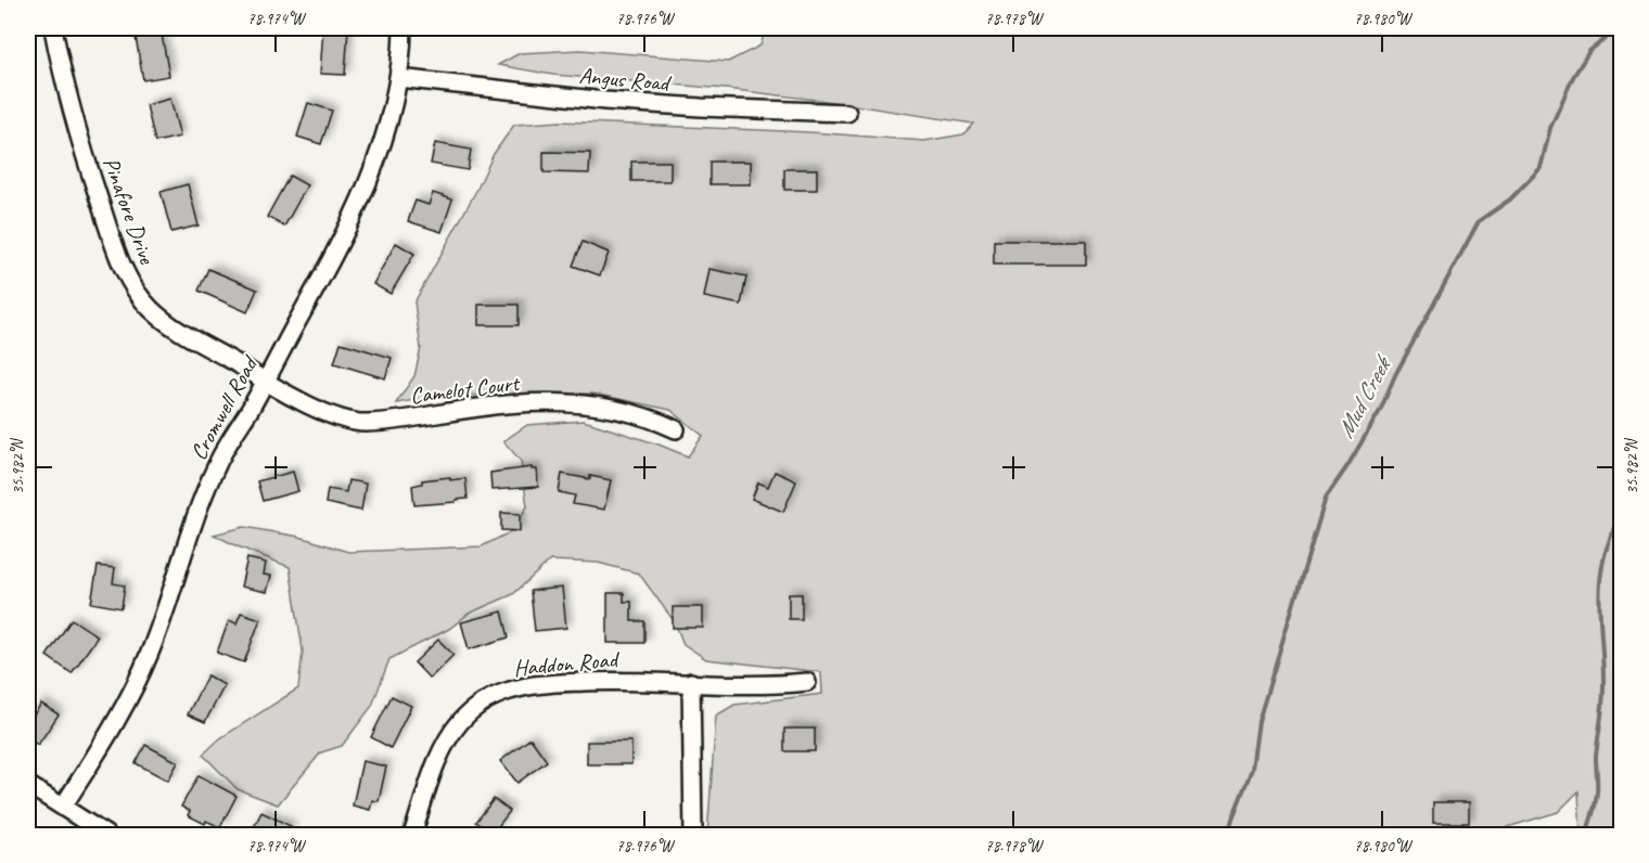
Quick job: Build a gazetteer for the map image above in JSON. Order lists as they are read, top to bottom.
{
  "streets": {
    "street": [
      "Angus Road",
      "Pinafore Drive",
      "Camelot Court",
      "Cromwell Road",
      "Haddon Road"
    ]
  },
  "crossings": [
    ["Angus Road", "Cromwell Road"],
    ["Pinafore Drive", "Camelot Court"],
    ["Pinafore Drive", "Cromwell Road"],
    ["Camelot Court", "Cromwell Road"]
  ],
  "water": ["Mud Creek"],
  "coordinates": [
    "78.974°W",
    "78.976°W",
    "78.978°W",
    "78.980°W",
    "35.982°N"
  ]
}
